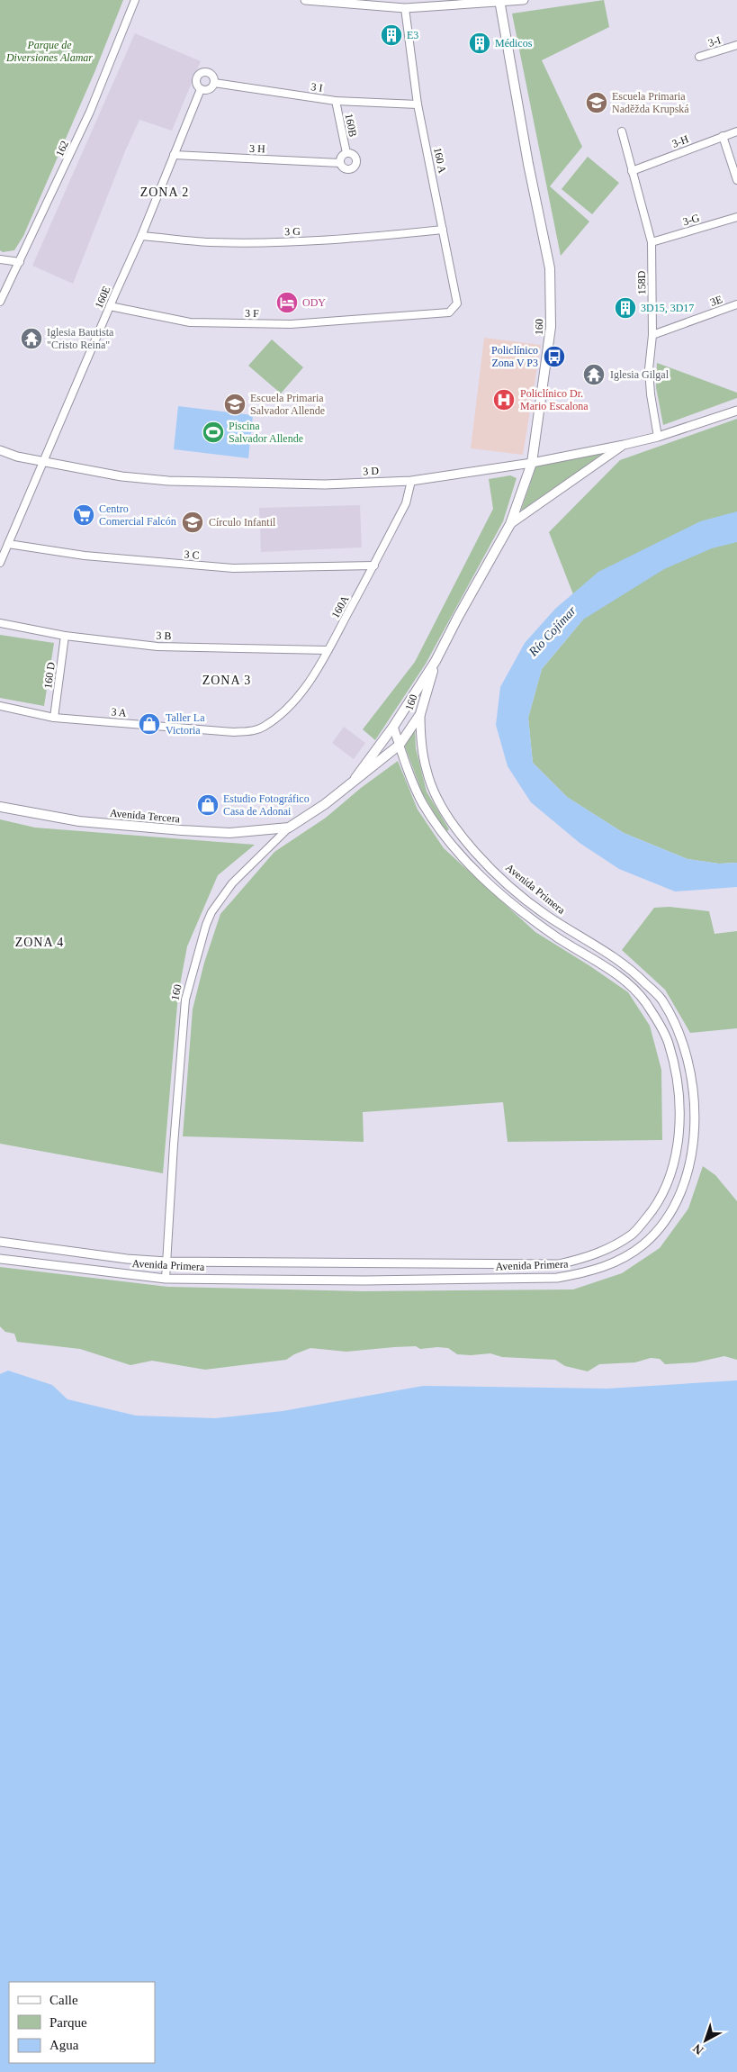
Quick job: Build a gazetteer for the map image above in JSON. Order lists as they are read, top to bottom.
{
  "streets": {
    "main road": ["160", "Avenida Tercera"],
    "street": [
      "3-I",
      "3 I",
      "160B",
      "3-H",
      "162",
      "3 H",
      "160 A",
      "3-G",
      "3 G",
      "158D",
      "160E",
      "3E",
      "3 F",
      "3 D",
      "3 C",
      "160A",
      "3 B",
      "160 D",
      "3 A",
      "Avenida Primera"
    ]
  },
  "crossings": [
    ["3 I", "160B"],
    ["3 I", "160 A"],
    ["3 I", "160E"],
    ["160B", "3 H"],
    ["3-H", "158D"],
    ["3 H", "160E"],
    ["160 A", "3 G"],
    ["160 A", "3 F"],
    ["3-G", "158D"],
    ["3 G", "160E"],
    ["158D", "3E"],
    ["158D", "3 D"],
    ["160E", "3 F"],
    ["160E", "3 D"],
    ["160E", "3 C"],
    ["160", "3 D"],
    ["160", "Avenida Tercera"],
    ["160", "Avenida Primera"],
    ["3 D", "160A"],
    ["3 C", "160A"],
    ["160A", "3 B"],
    ["160A", "3 A"],
    ["3 B", "160 D"],
    ["160 D", "3 A"]
  ],
  "districts": ["ZONA 2", "ZONA 3", "ZONA 4"],
  "water": ["Río Cojímar"],
  "parks": ["Parque de Diversiones Alamar"],
  "places": {
    "building": ["E3", "Médicos", "3D15, 3D17"],
    "school or university": ["Escuela Primaria Naděžda Krupská", "Escuela Primaria Salvador Allende", "Círculo Infantil"],
    "hotel": ["ODY"],
    "temple": ["Iglesia Bautista \"Cristo Reina\"", "Iglesia Gilgal"],
    "bus stop": ["Policlínico Zona V P3"],
    "hospital": ["Policlínico Dr. Mario Escalona"],
    "sports": ["Piscina Salvador Allende"],
    "supermarket": ["Centro Comercial Falcón"],
    "shop": ["Taller La Victoria", "Estudio Fotográfico Casa de Adonai"]
  },
  "legend": ["Calle", "Parque", "Agua"],
  "north": "bottom left"
}
